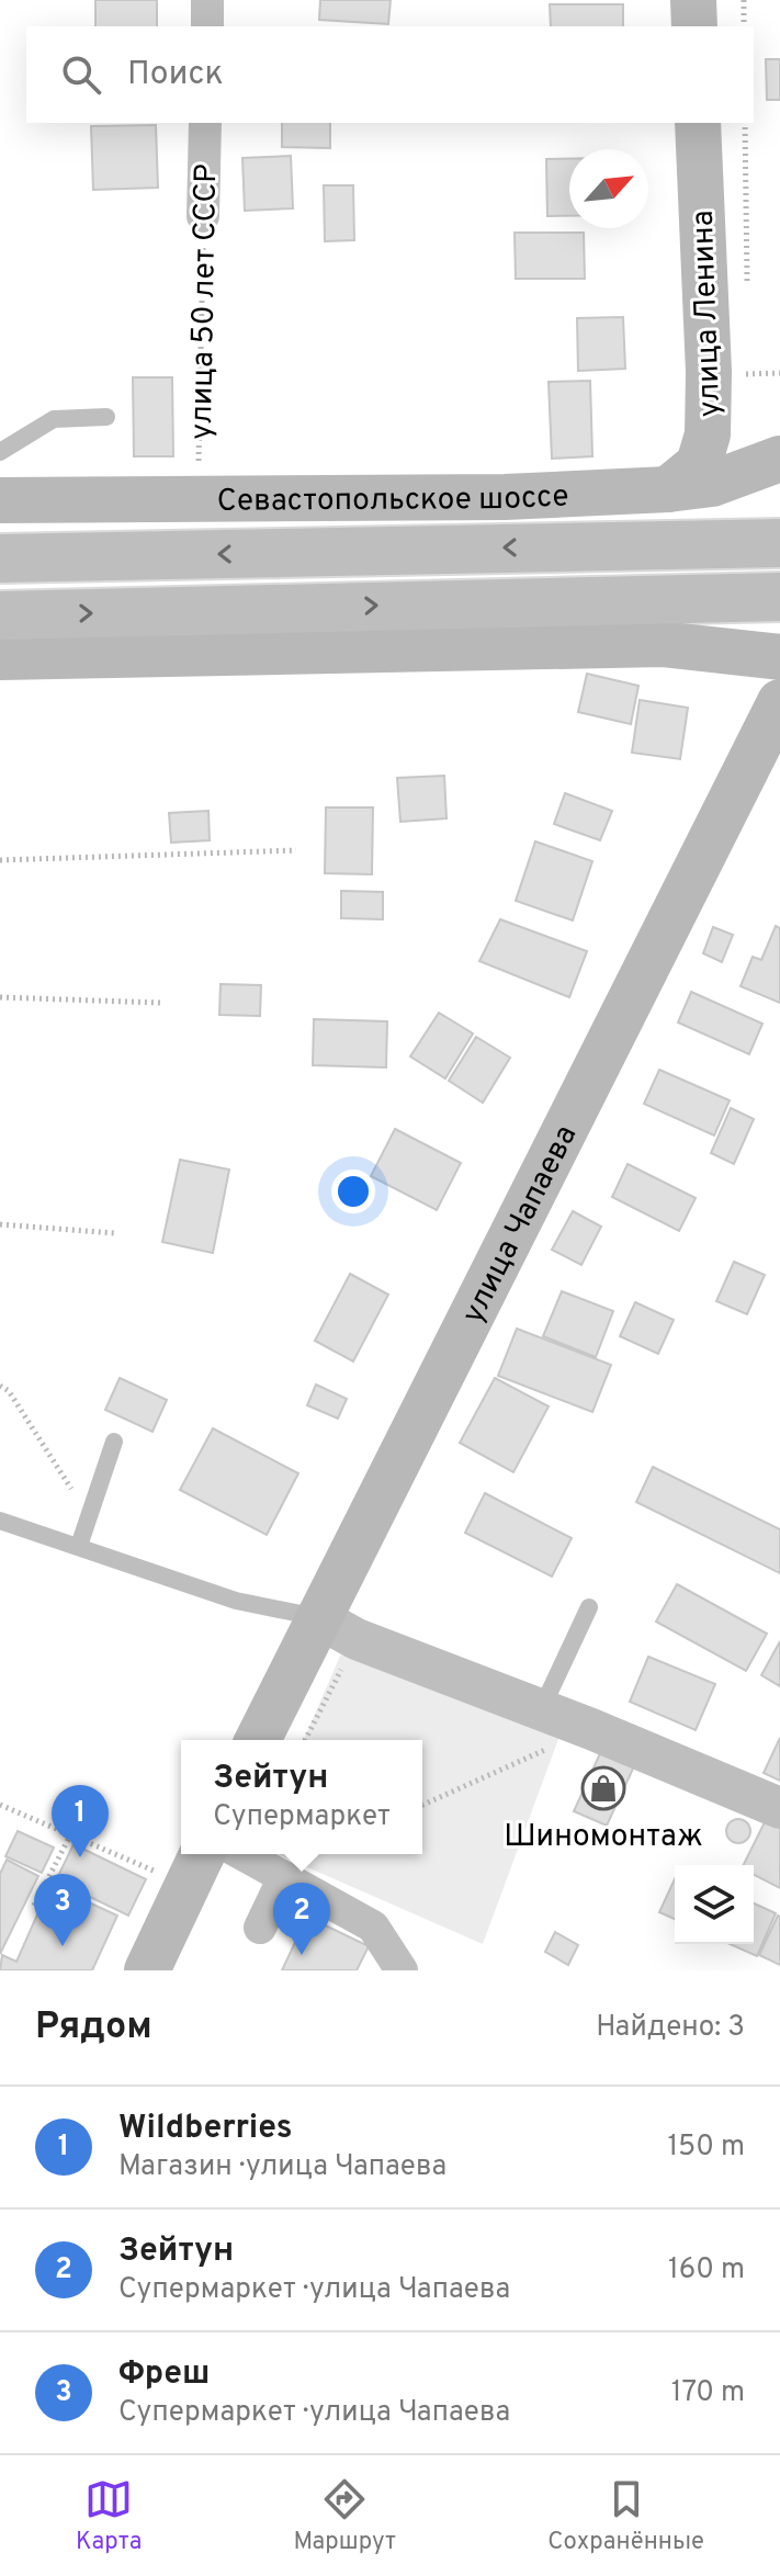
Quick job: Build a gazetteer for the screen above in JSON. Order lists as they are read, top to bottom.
{
  "streets": {
    "main road": ["улица Ленина", "Севастопольское шоссе", "улица Чапаева"],
    "street": ["улица 50 лет СССР"]
  },
  "crossings": [
    ["улица Ленина", "Севастопольское шоссе"]
  ],
  "places": {
    "shop": ["Шиномонтаж"]
  },
  "north": "top right",
  "page": {
    "search": "Поиск",
    "popup": ["Зейтун", "Супермаркет"],
    "pins": ["1", "3", "2"],
    "heading": ["Рядом", "Найдено: 3"],
    "list": [
      {
        "mark": "1",
        "name": "Wildberries",
        "note": "Магазин · улица Чапаева",
        "value": "150 m"
      },
      {
        "mark": "2",
        "name": "Зейтун",
        "note": "Супермаркет · улица Чапаева",
        "value": "160 m"
      },
      {
        "mark": "3",
        "name": "Фреш",
        "note": "Супермаркет · улица Чапаева",
        "value": "170 m"
      }
    ],
    "nav": ["Карта", "Маршрут", "Сохранённые"]
  }
}
